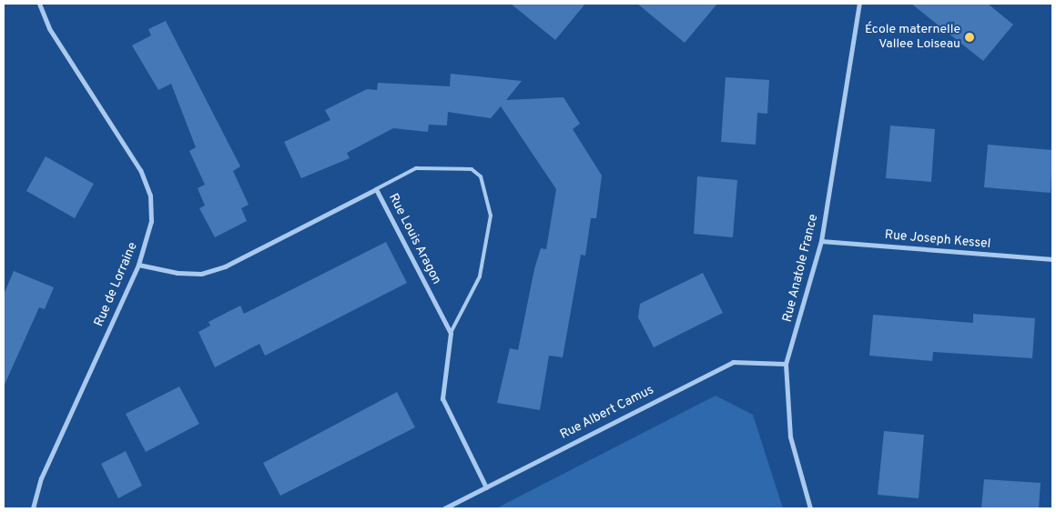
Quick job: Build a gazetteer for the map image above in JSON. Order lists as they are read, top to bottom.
{
  "streets": {
    "street": [
      "Rue Louis Aragon",
      "Rue Joseph Kessel",
      "Rue Anatole France",
      "Rue de Lorraine",
      "Rue Albert Camus"
    ]
  },
  "crossings": [
    ["Rue Louis Aragon", "Rue de Lorraine"],
    ["Rue Joseph Kessel", "Rue Anatole France"],
    ["Rue Anatole France", "Rue Albert Camus"]
  ],
  "places": ["École maternelle Vallee Loiseau"]
}
